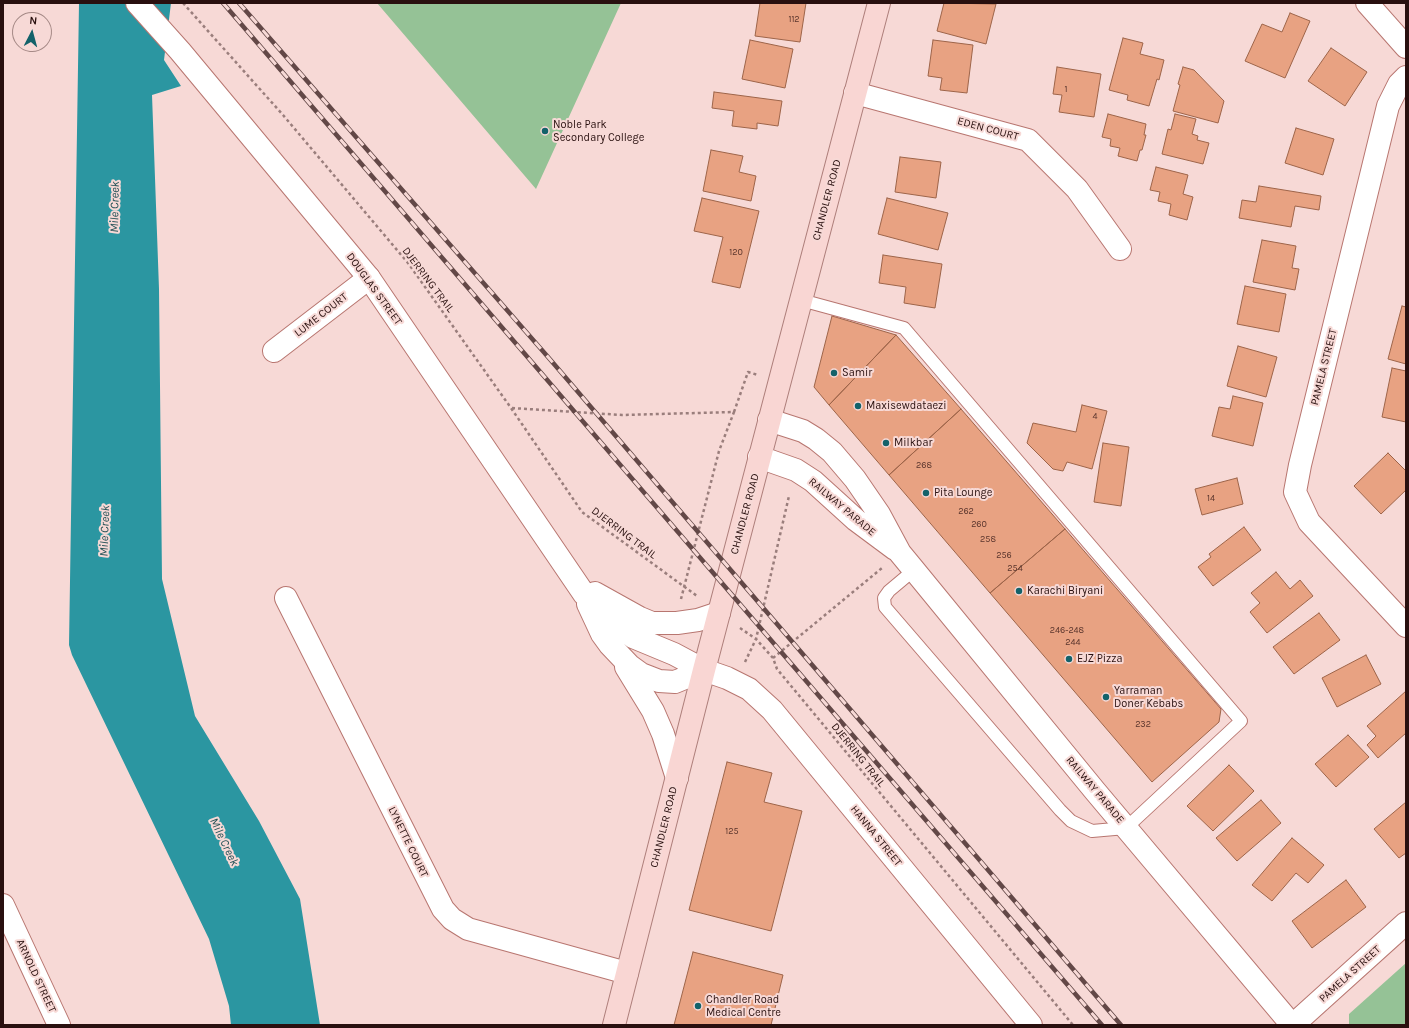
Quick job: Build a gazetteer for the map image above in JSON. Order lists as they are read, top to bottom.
{
  "streets": {
    "main road": ["CHANDLER ROAD"],
    "street": [
      "EDEN COURT",
      "DOUGLAS STREET",
      "LUME COURT",
      "PAMELA STREET",
      "RAILWAY PARADE",
      "HANNA STREET",
      "LYNETTE COURT",
      "ARNOLD STREET"
    ],
    "path": ["DJERRING TRAIL"]
  },
  "crossings": [
    ["EDEN COURT", "CHANDLER ROAD"],
    ["CHANDLER ROAD", "DJERRING TRAIL"],
    ["CHANDLER ROAD", "DOUGLAS STREET"],
    ["CHANDLER ROAD", "RAILWAY PARADE"],
    ["CHANDLER ROAD", "HANNA STREET"],
    ["CHANDLER ROAD", "LYNETTE COURT"],
    ["DOUGLAS STREET", "LUME COURT"],
    ["DOUGLAS STREET", "HANNA STREET"],
    ["PAMELA STREET", "RAILWAY PARADE"]
  ],
  "water": ["Mile Creek"],
  "places": [
    "Noble Park Secondary College",
    "Samir",
    "Maxisewdataezi",
    "Milkbar",
    "Pita Lounge",
    "Karachi Biryani",
    "EJZ Pizza",
    "Yarraman Doner Kebabs",
    "Chandler Road Medical Centre"
  ],
  "house_numbers": [
    "112",
    "1",
    "120",
    "4",
    "268",
    "14",
    "262",
    "260",
    "258",
    "256",
    "254",
    "246-248",
    "244",
    "232",
    "125"
  ],
  "north": "top"
}
